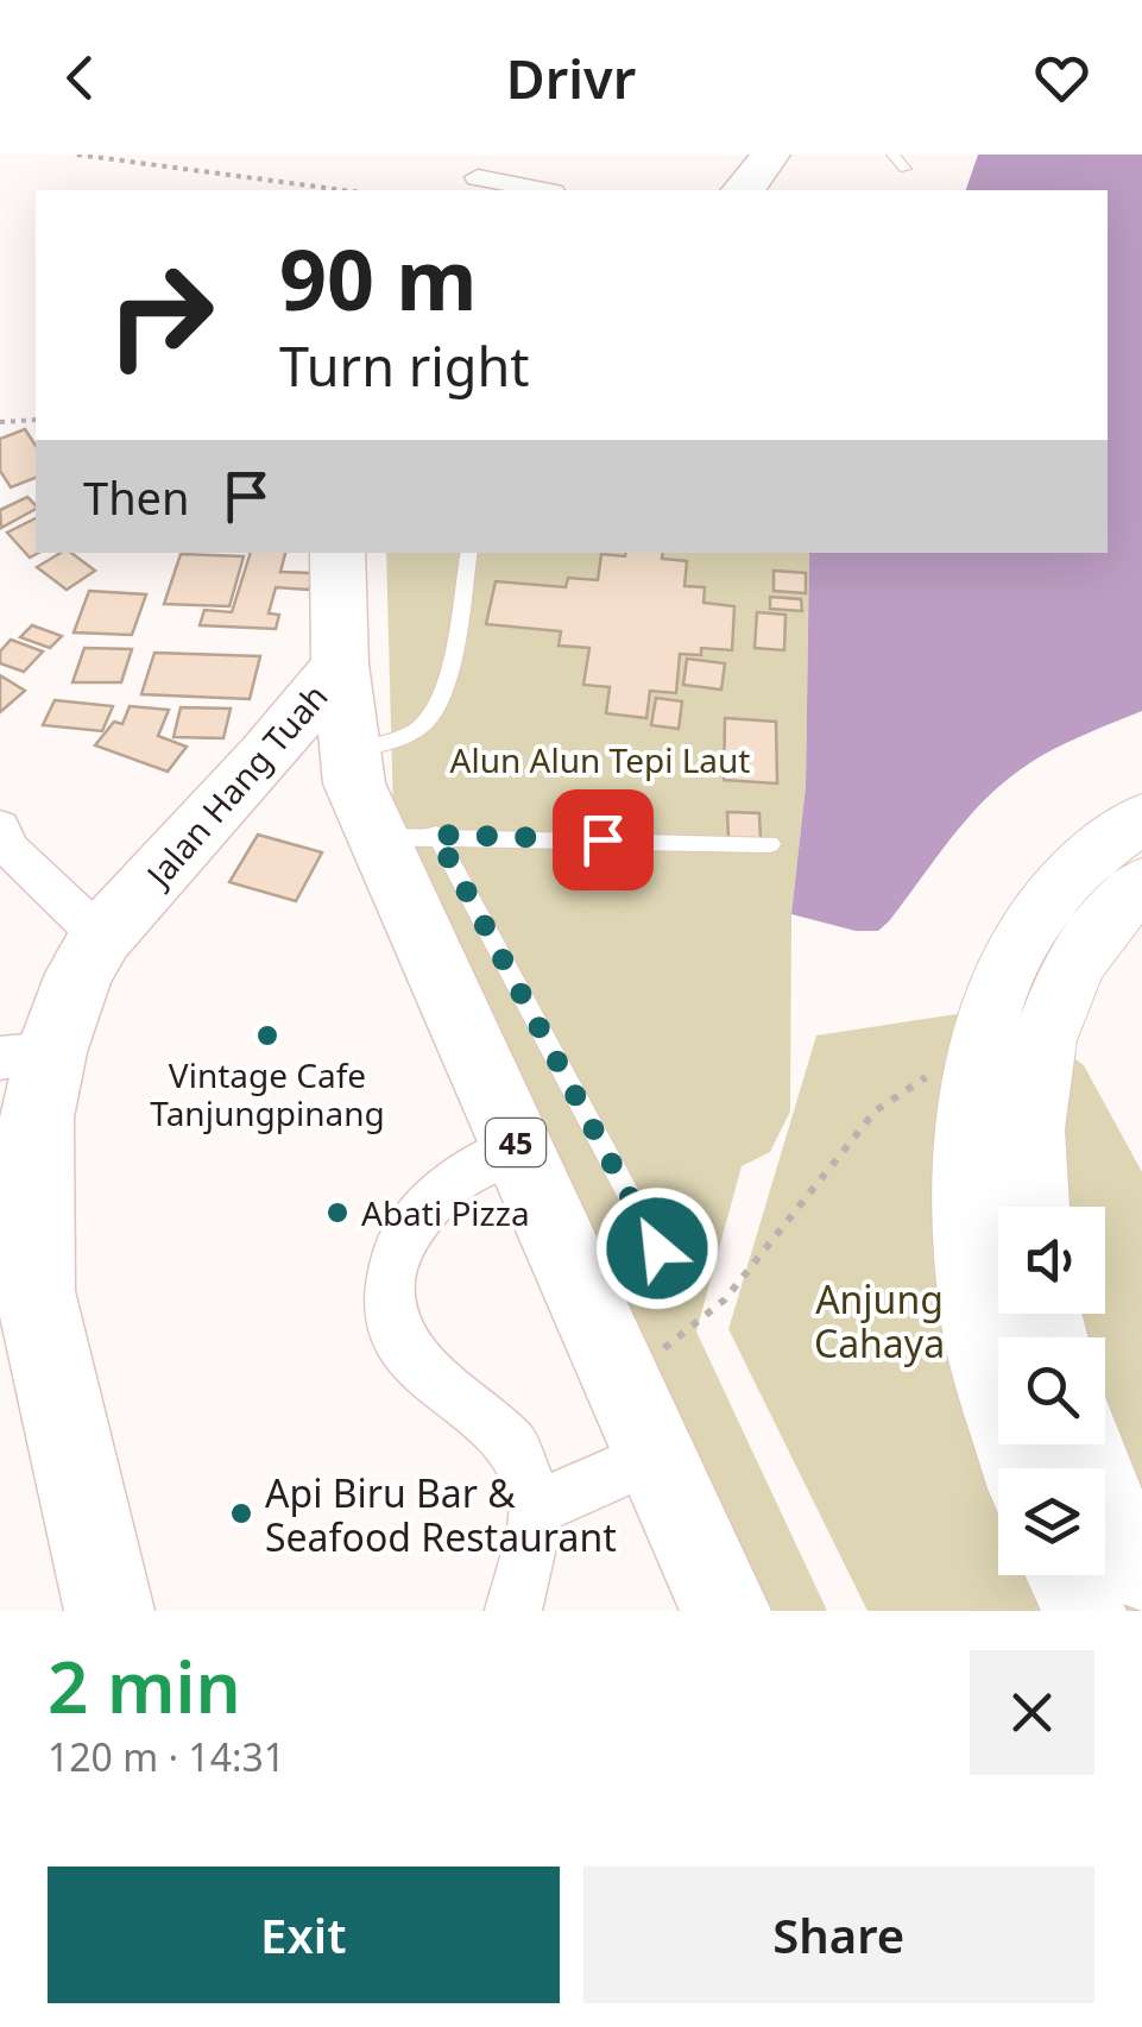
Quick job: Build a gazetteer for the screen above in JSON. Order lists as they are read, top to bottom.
{
  "streets": {
    "highway": ["Jalan Hang Tuah", "45"]
  },
  "crossings": [
    ["Jalan Hang Tuah", "45"]
  ],
  "parks": ["Alun Alun Tepi Laut", "Anjung Cahaya"],
  "places": ["Vintage Cafe Tanjungpinang", "Abati Pizza", "Api Biru Bar & Seafood Restaurant"],
  "page": {
    "header": "Drivr",
    "turn": ["90 m", "Turn right"],
    "then": "Then",
    "heading": ["2 min", "120 m · 14:31"],
    "buttons": ["Exit", "Share"]
  }
}
